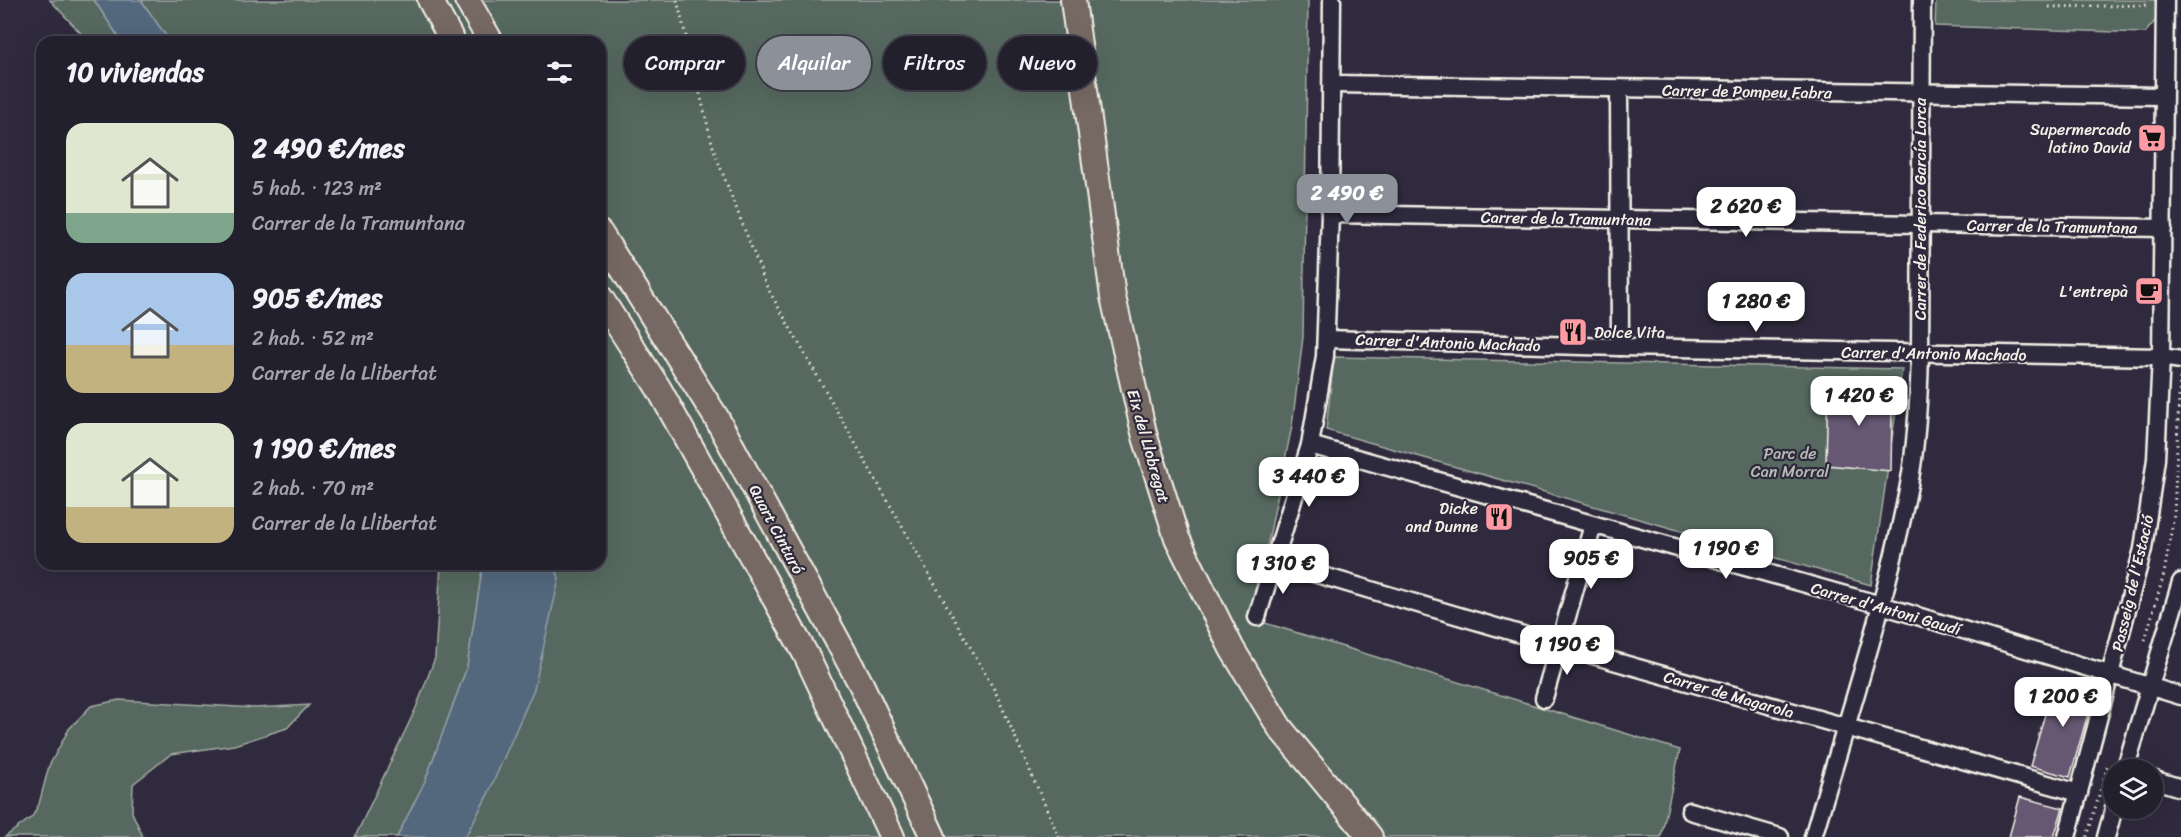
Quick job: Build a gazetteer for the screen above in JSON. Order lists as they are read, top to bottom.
{
  "streets": {
    "highway": ["Eix del Llobregat", "Quart Cinturó"],
    "street": [
      "Carrer de Pompeu Fabra",
      "Carrer de Federico García Lorca",
      "Carrer de la Tramuntana",
      "Carrer d'Antonio Machado",
      "Passeig de l'Estació",
      "Carrer d'Antoni Gaudí",
      "Carrer de Magarola"
    ]
  },
  "crossings": [
    ["Carrer de Pompeu Fabra", "Carrer de Federico García Lorca"],
    ["Carrer de Pompeu Fabra", "Passeig de l'Estació"],
    ["Carrer de Federico García Lorca", "Carrer de la Tramuntana"],
    ["Carrer de Federico García Lorca", "Carrer d'Antonio Machado"],
    ["Carrer de Federico García Lorca", "Carrer d'Antoni Gaudí"],
    ["Carrer de Federico García Lorca", "Carrer de Magarola"],
    ["Carrer de la Tramuntana", "Passeig de l'Estació"],
    ["Carrer d'Antonio Machado", "Passeig de l'Estació"],
    ["Passeig de l'Estació", "Carrer d'Antoni Gaudí"],
    ["Passeig de l'Estació", "Carrer de Magarola"]
  ],
  "parks": ["Parc de Can Morral"],
  "places": {
    "supermarket": ["Supermercado latino David"],
    "cafe": ["L'entrepà"],
    "restaurant": ["Dolce Vita", "Dicke and Dunne"]
  },
  "page": {
    "chip": [
      "Comprar",
      "Alquilar",
      "Filtros",
      "Nuevo"
    ],
    "heading": "10 viviendas",
    "list": [
      {
        "name": "2 490 €/mes",
        "note": "5 hab. · 123 m² · Carrer de la Tramuntana"
      },
      {
        "name": "905 €/mes",
        "note": "2 hab. · 52 m² · Carrer de la Llibertat"
      },
      {
        "name": "1 190 €/mes",
        "note": "2 hab. · 70 m² · Carrer de la Llibertat"
      }
    ],
    "price": [
      "2 490 €",
      "2 620 €",
      "1 280 €",
      "1 420 €",
      "3 440 €",
      "1 190 €",
      "905 €",
      "1 310 €",
      "1 190 €",
      "1 200 €"
    ]
  }
}
